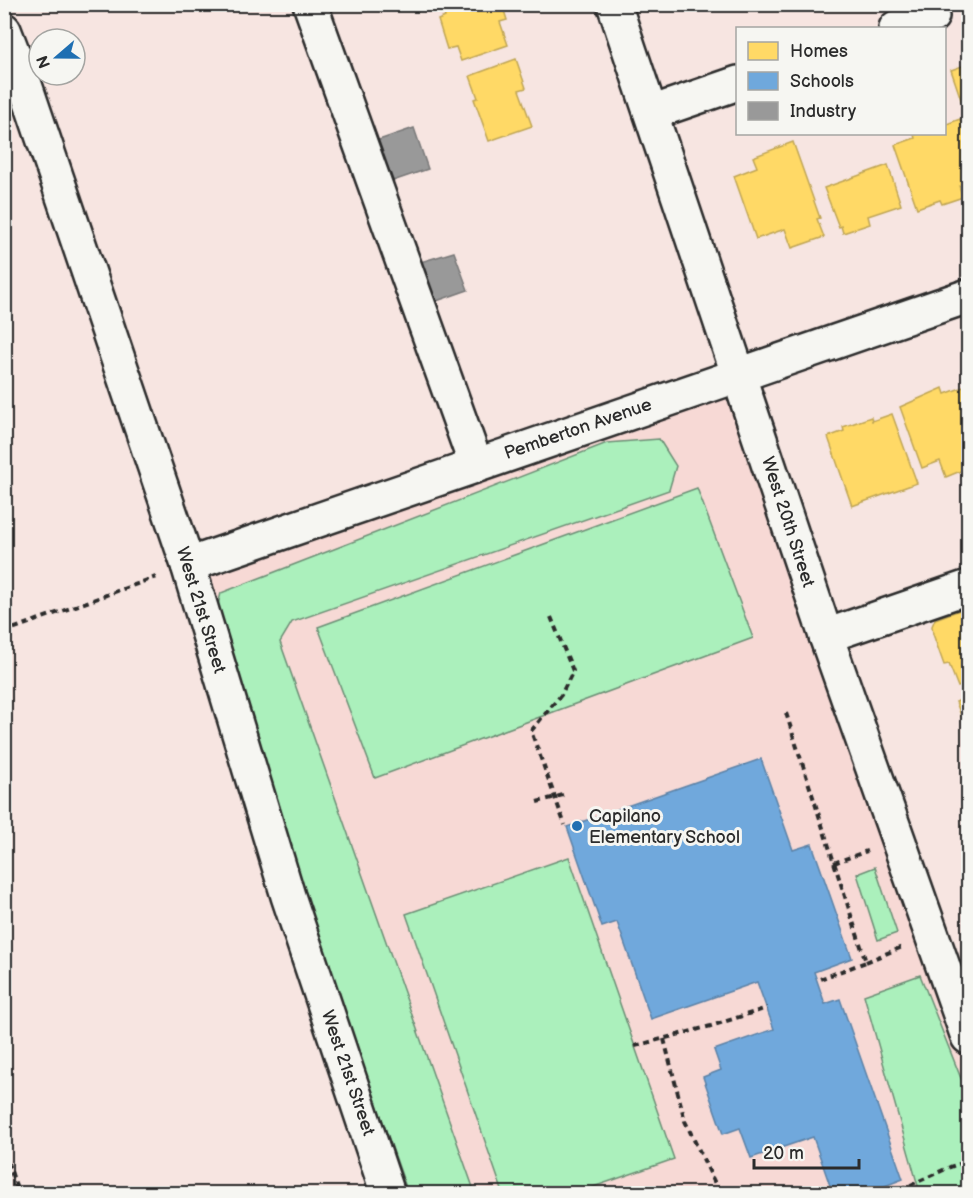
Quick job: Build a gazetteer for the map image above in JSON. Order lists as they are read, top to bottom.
{
  "streets": {
    "street": ["Pemberton Avenue", "West 20th Street", "West 21st Street"]
  },
  "crossings": [
    ["Pemberton Avenue", "West 20th Street"],
    ["Pemberton Avenue", "West 21st Street"]
  ],
  "places": ["Capilano Elementary School"],
  "legend": ["Homes", "Schools", "Industry"],
  "scale_bar": "20 m",
  "north": "left"
}
